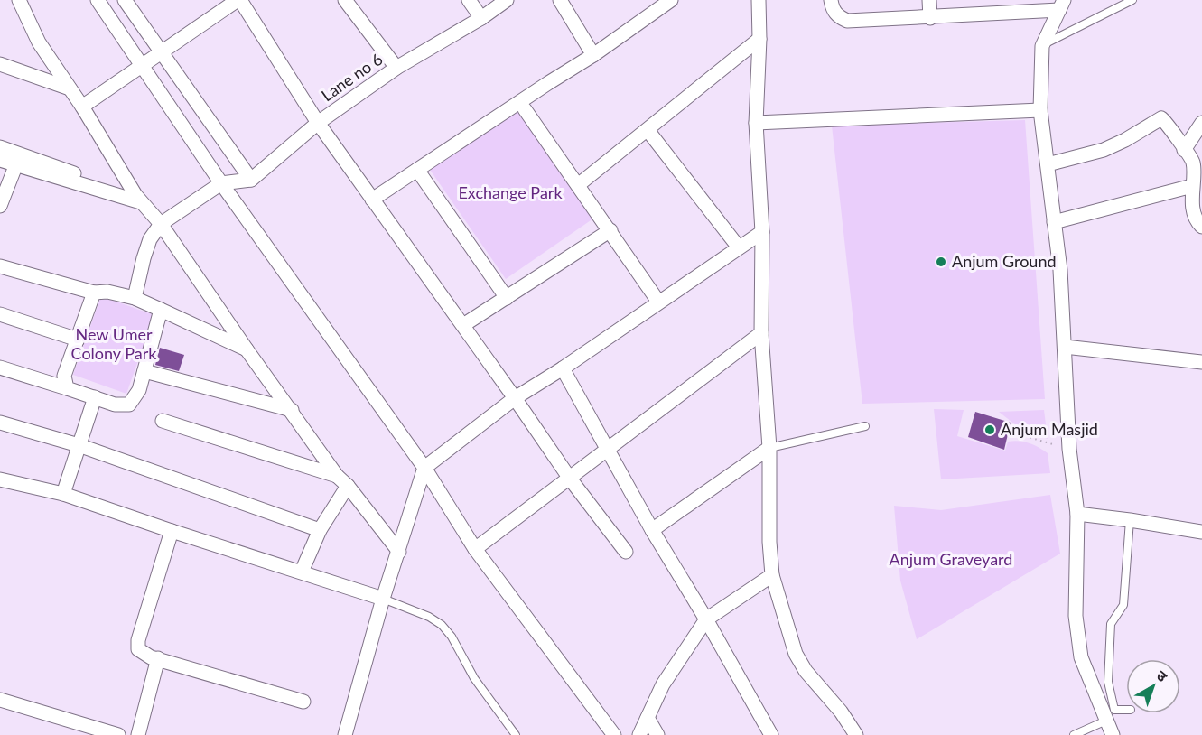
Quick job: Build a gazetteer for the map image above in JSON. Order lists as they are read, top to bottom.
{
  "streets": {
    "street": ["Lane no 6"]
  },
  "parks": ["Exchange Park", "New Umer Colony Park", "Anjum Graveyard"],
  "places": ["Anjum Ground", "Anjum Masjid"],
  "north": "top right"
}
